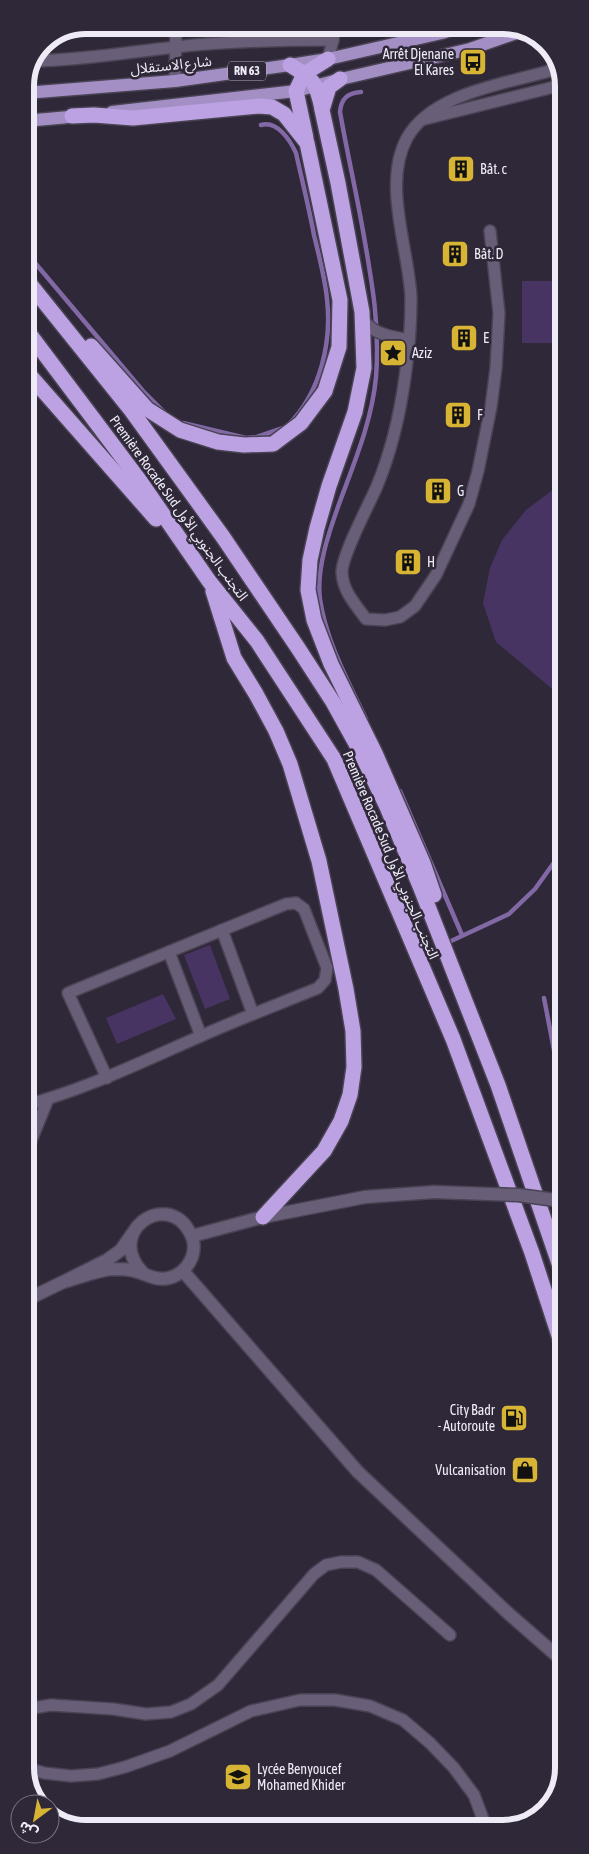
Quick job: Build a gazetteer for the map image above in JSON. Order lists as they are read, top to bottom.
{
  "streets": {
    "highway": ["Première Rocade Sud التجنب الجنوبي الأول"],
    "main road": ["شارع الاستقلال", "RN 63"]
  },
  "places": {
    "bus stop": ["Arrêt Djenane El Kares"],
    "building": [
      "Bât. c",
      "Bât. D",
      "E",
      "F",
      "G",
      "H"
    ],
    "place": ["Aziz"],
    "fuel station": ["City Badr - Autoroute"],
    "shop": ["Vulcanisation"],
    "school or university": ["Lycée Benyoucef Mohamed Khider"]
  },
  "north": "bottom left"
}
